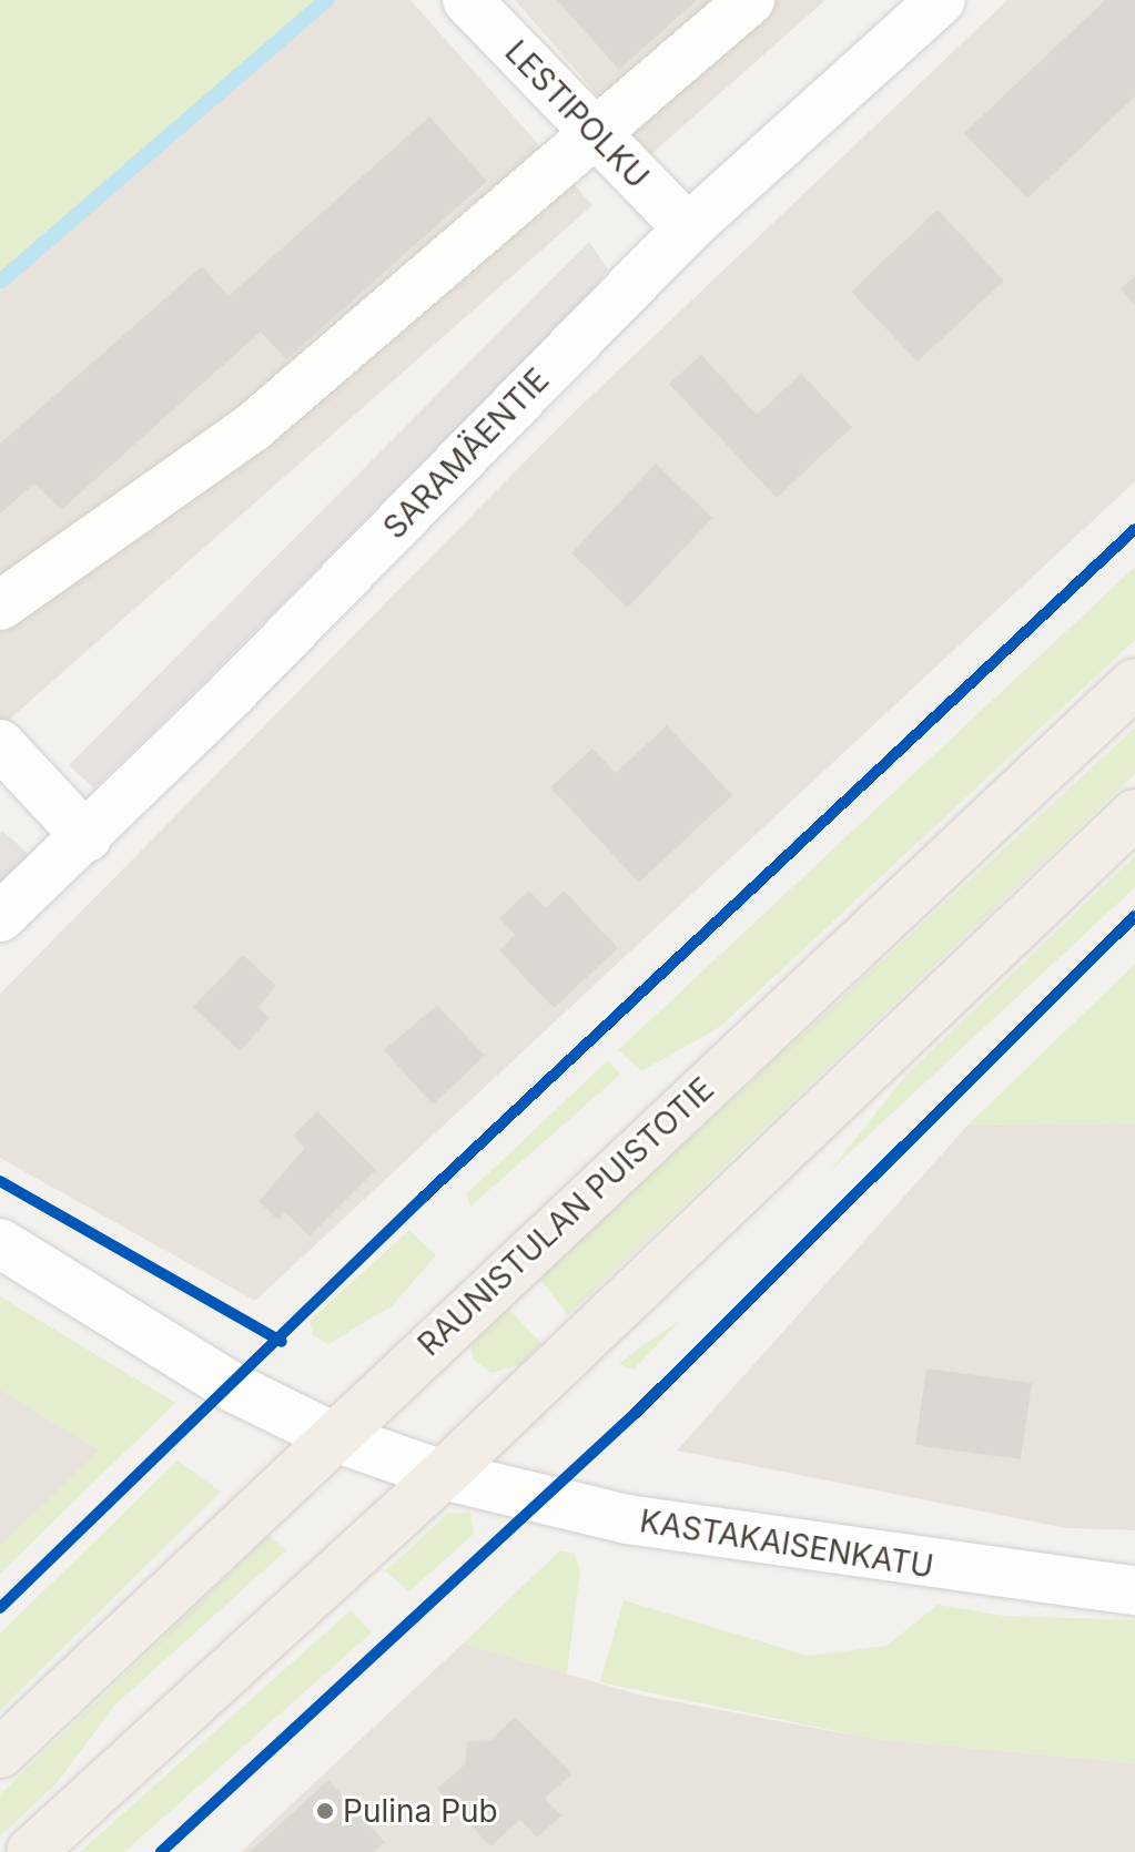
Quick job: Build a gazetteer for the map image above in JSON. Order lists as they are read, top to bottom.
{
  "streets": {
    "main road": ["RAUNISTULAN PUISTOTIE"],
    "street": ["LESTIPOLKU", "SARAMÄENTIE", "KASTAKAISENKATU"]
  },
  "crossings": [
    ["LESTIPOLKU", "SARAMÄENTIE"],
    ["RAUNISTULAN PUISTOTIE", "KASTAKAISENKATU"]
  ],
  "places": ["Pulina Pub"]
}
